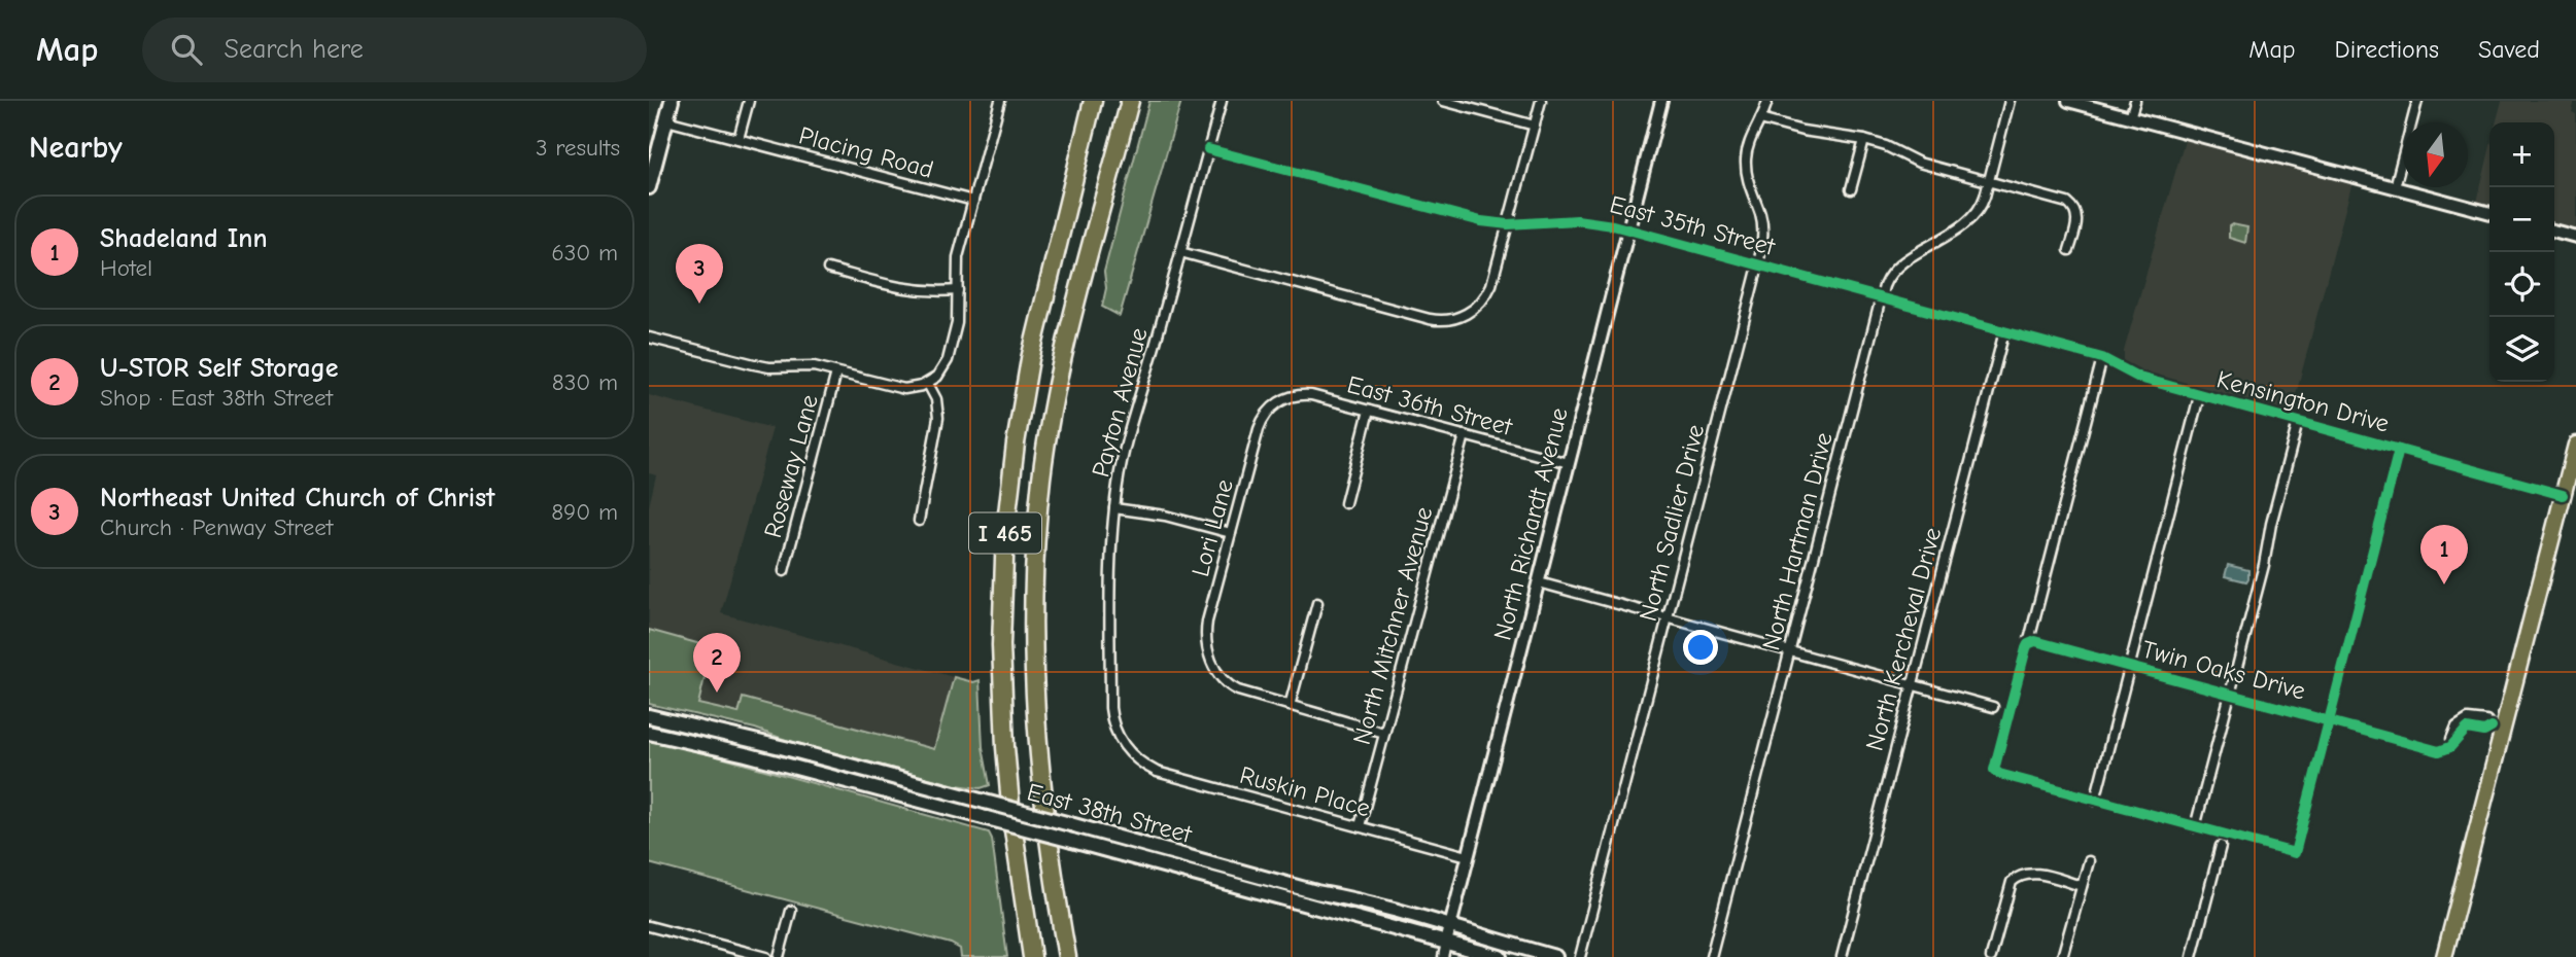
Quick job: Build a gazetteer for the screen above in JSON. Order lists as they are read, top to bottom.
{
  "streets": {
    "highway": ["I 465"],
    "main road": ["East 38th Street"],
    "street": [
      "Placing Road",
      "East 35th Street",
      "Kensington Drive",
      "Payton Avenue",
      "East 36th Street",
      "Roseway Lane",
      "North Sadlier Drive",
      "North Richardt Avenue",
      "Lori Lane",
      "North Hartman Drive",
      "North Mitchner Avenue",
      "North Kercheval Drive",
      "Twin Oaks Drive",
      "Ruskin Place"
    ]
  },
  "crossings": [
    ["East 35th Street", "Kensington Drive"],
    ["East 35th Street", "Payton Avenue"],
    ["East 35th Street", "North Sadlier Drive"],
    ["East 35th Street", "North Richardt Avenue"],
    ["East 35th Street", "North Hartman Drive"],
    ["East 35th Street", "North Kercheval Drive"],
    ["Payton Avenue", "Ruskin Place"],
    ["East 36th Street", "North Richardt Avenue"],
    ["East 36th Street", "Lori Lane"],
    ["East 36th Street", "North Mitchner Avenue"],
    ["North Richardt Avenue", "Ruskin Place"],
    ["North Richardt Avenue", "East 38th Street"],
    ["North Mitchner Avenue", "Ruskin Place"]
  ],
  "north": "bottom",
  "page": {
    "header": "Map",
    "search": "Search here",
    "nav": ["Map", "Directions", "Saved"],
    "heading": ["Nearby", "3 results"],
    "map_buttons": ["+", "−"],
    "list": [
      {
        "mark": "1",
        "name": "Shadeland Inn",
        "note": "Hotel",
        "value": "630 m"
      },
      {
        "mark": "2",
        "name": "U-STOR Self Storage",
        "note": "Shop · East 38th Street",
        "value": "830 m"
      },
      {
        "mark": "3",
        "name": "Northeast United Church of Christ",
        "note": "Church · Penway Street",
        "value": "890 m"
      }
    ],
    "pins": ["3", "1", "2"]
  }
}
